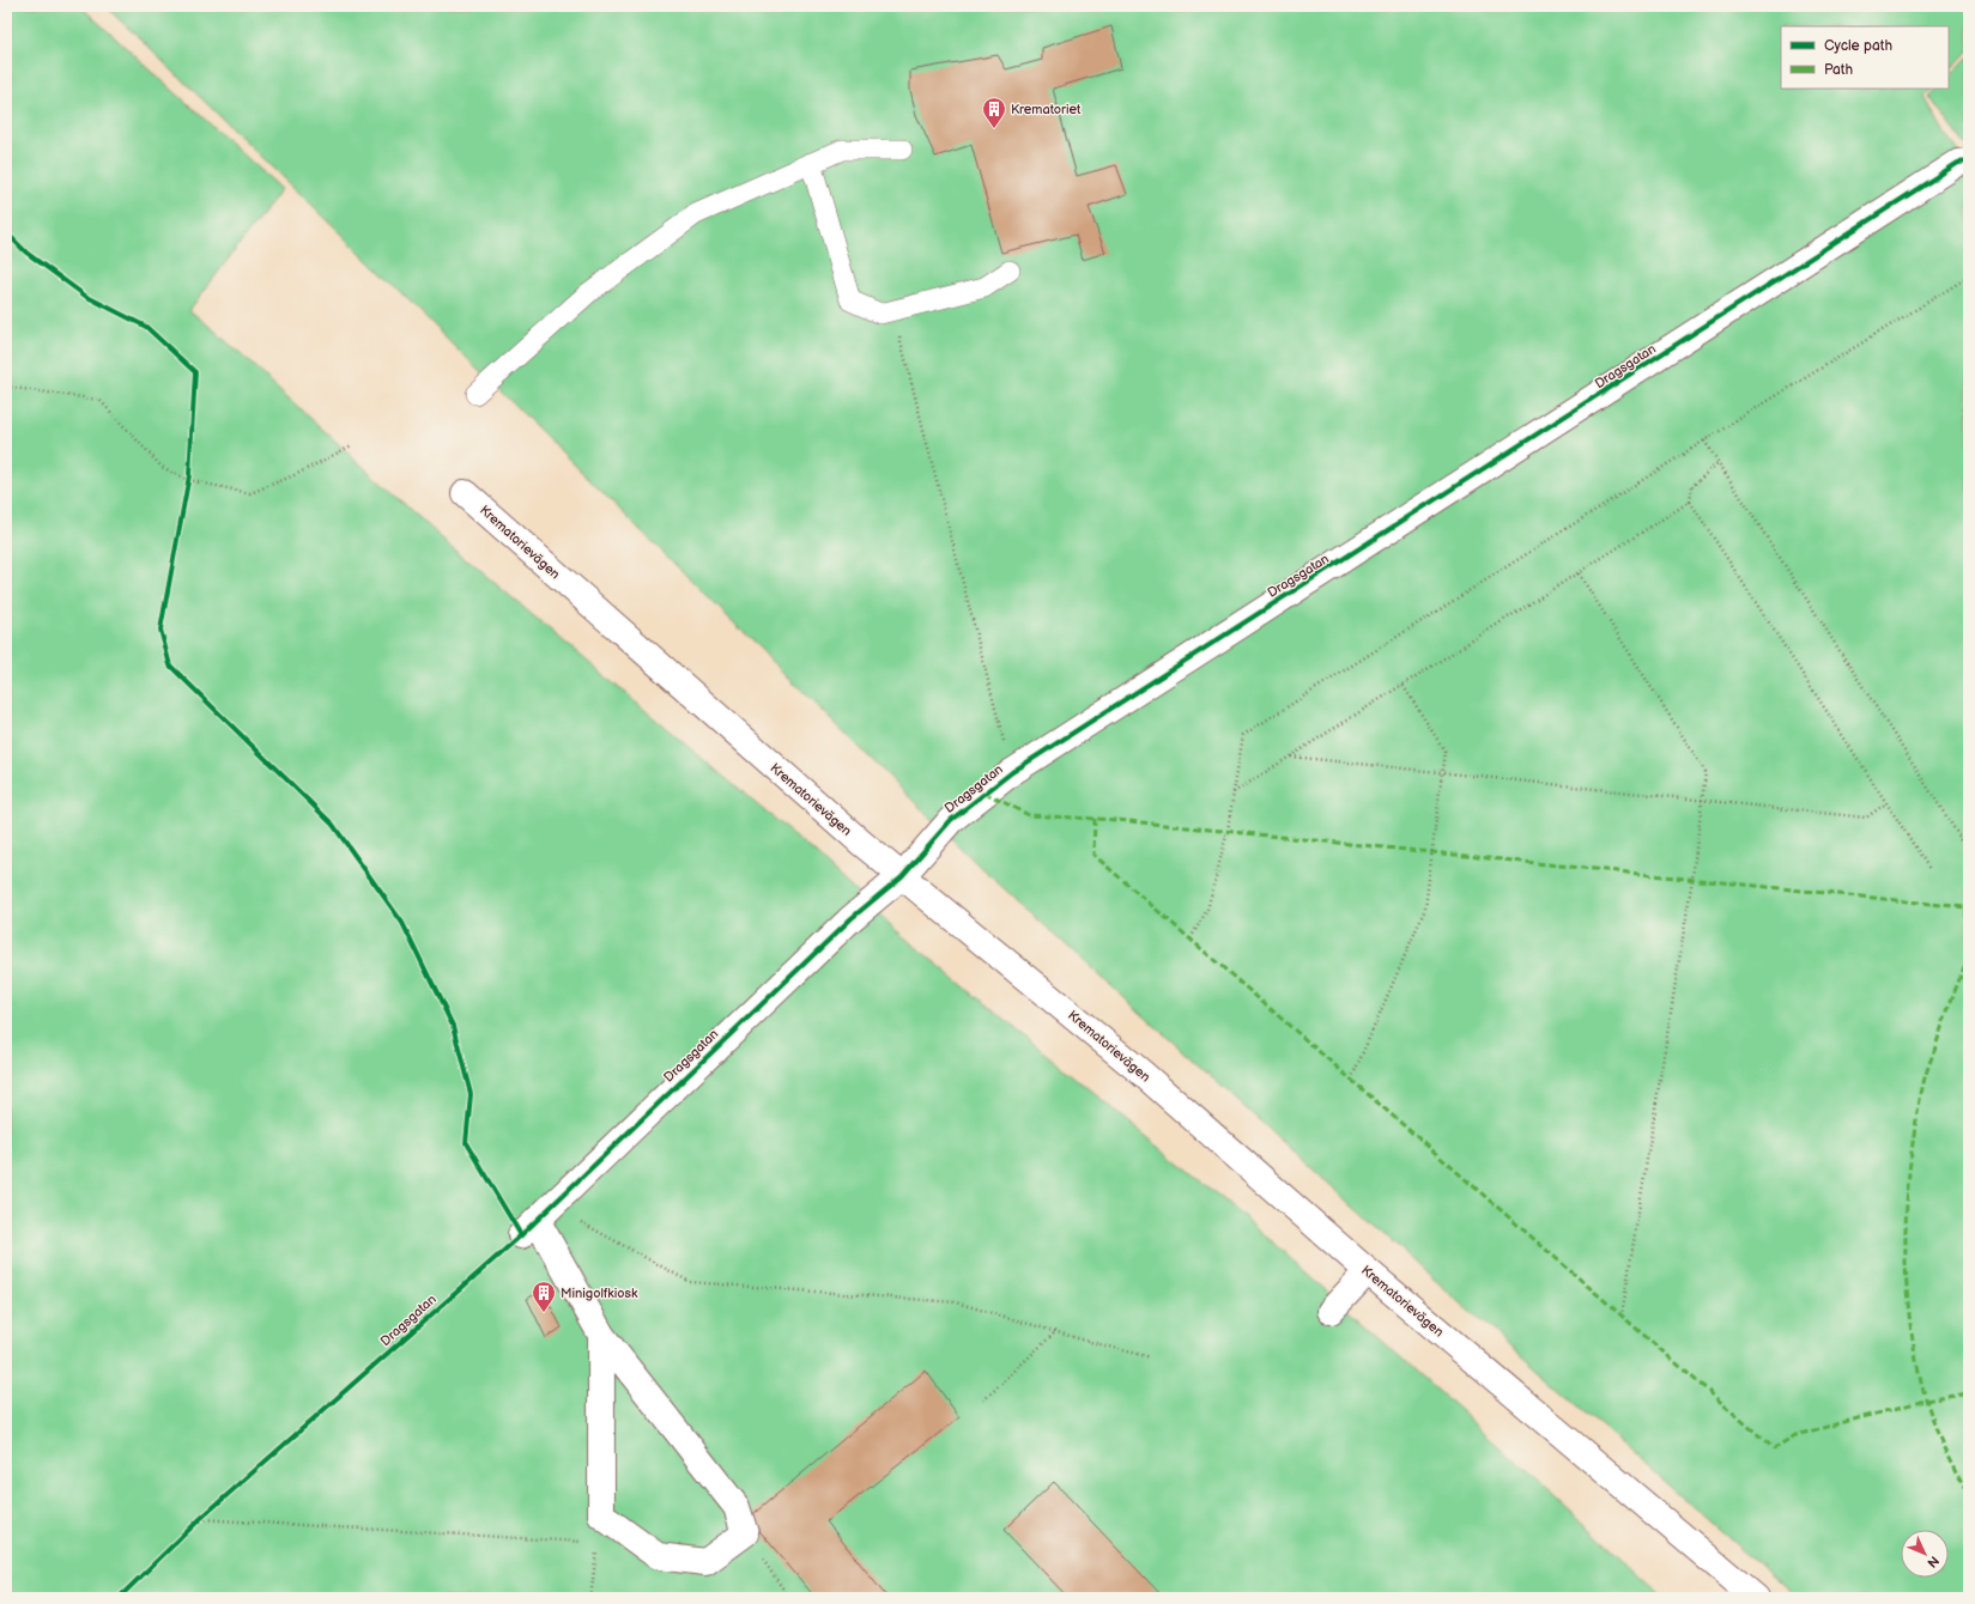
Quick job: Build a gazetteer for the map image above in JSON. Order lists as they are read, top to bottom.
{
  "streets": {
    "street": ["Dragsgatan", "Krematorievägen"]
  },
  "crossings": [
    ["Dragsgatan", "Krematorievägen"]
  ],
  "places": {
    "building": ["Krematoriet", "Minigolfkiosk"]
  },
  "legend": ["Cycle path", "Path"],
  "north": "bottom right"
}
